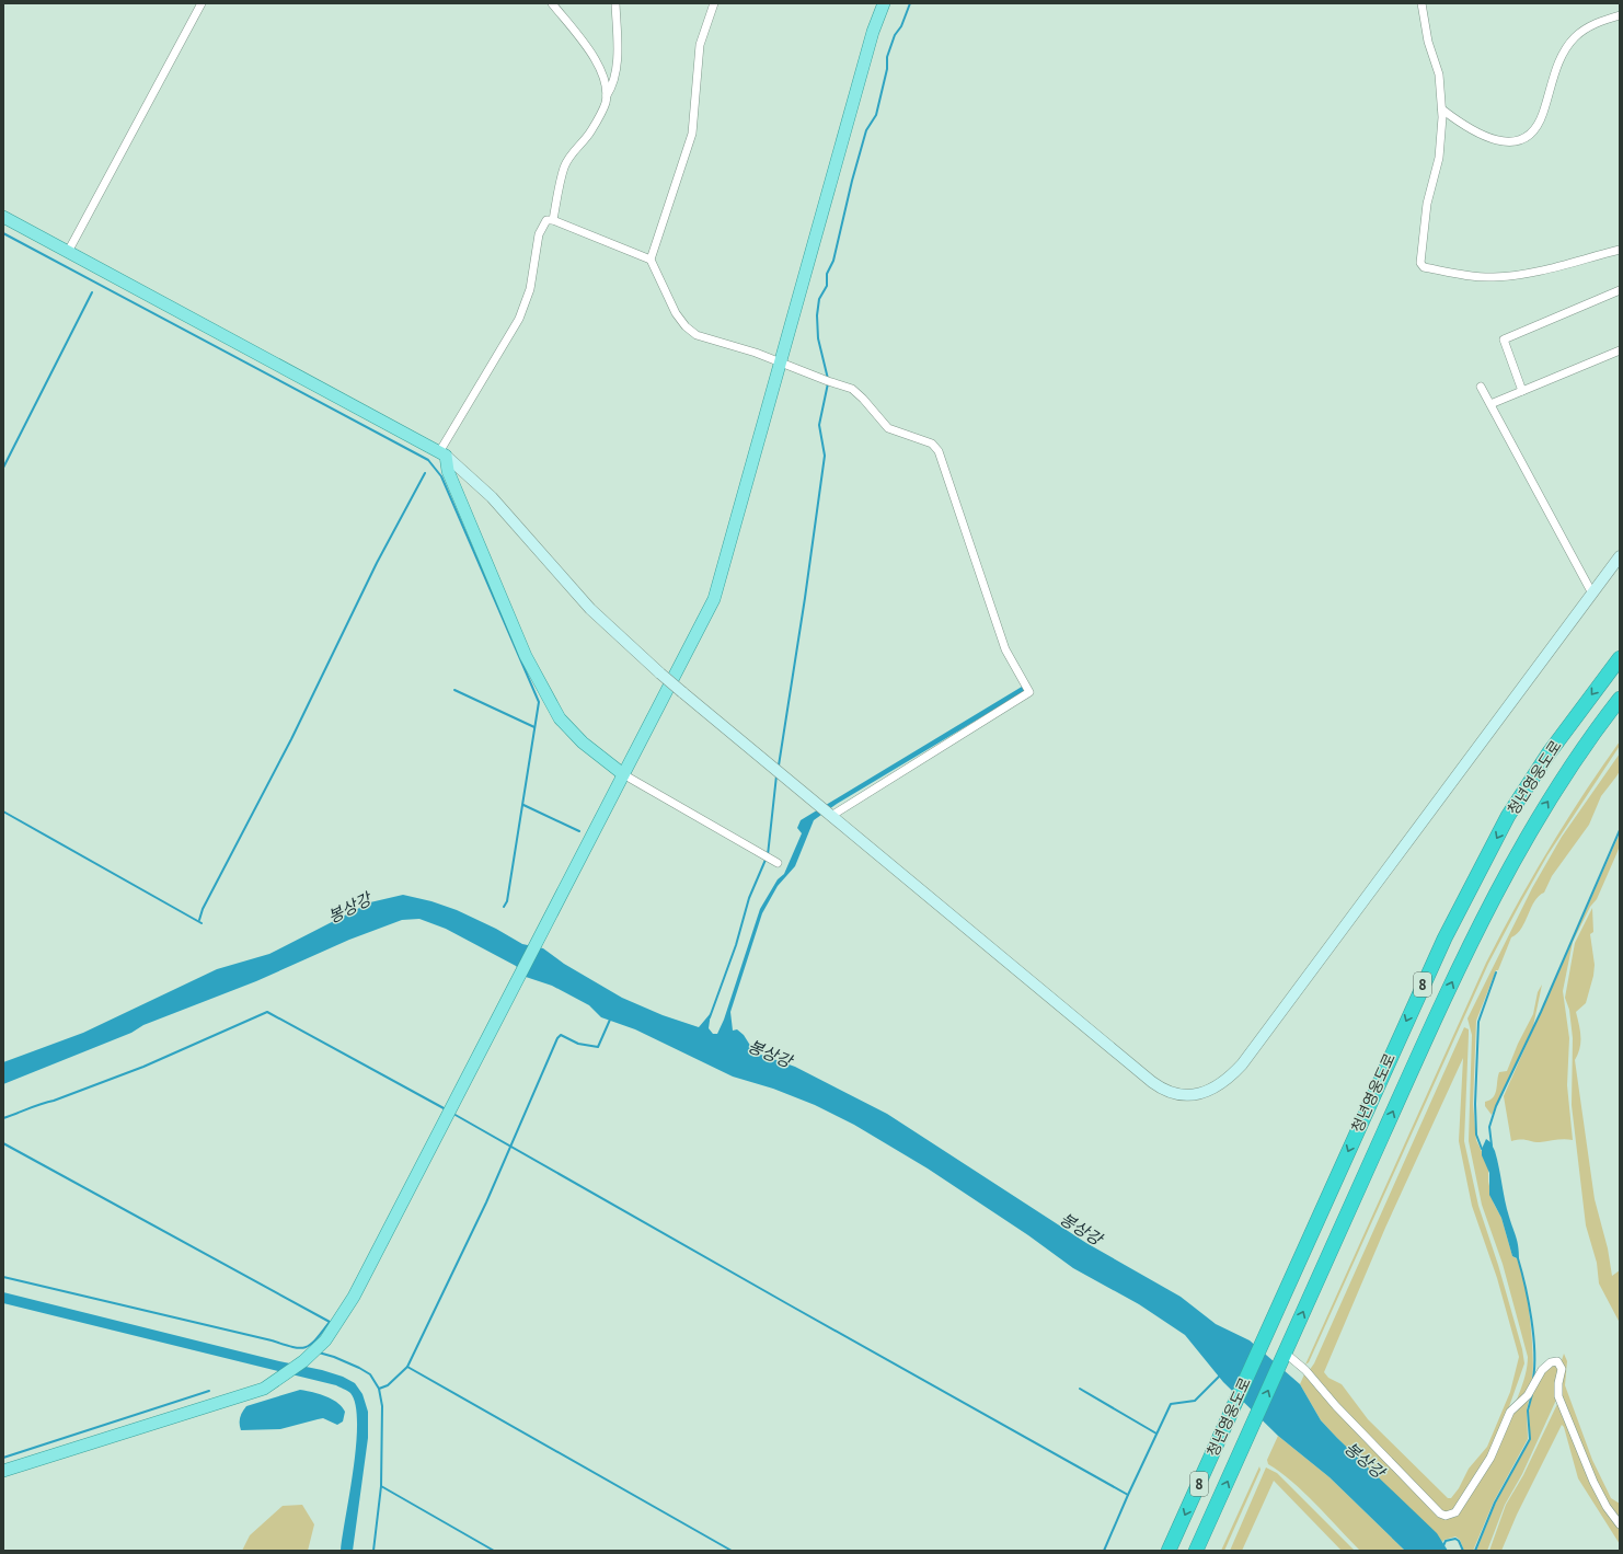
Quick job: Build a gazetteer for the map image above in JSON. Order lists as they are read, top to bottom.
{
  "streets": {
    "highway": ["청년영웅도로", "8"]
  },
  "water": ["봉상강"]
}
